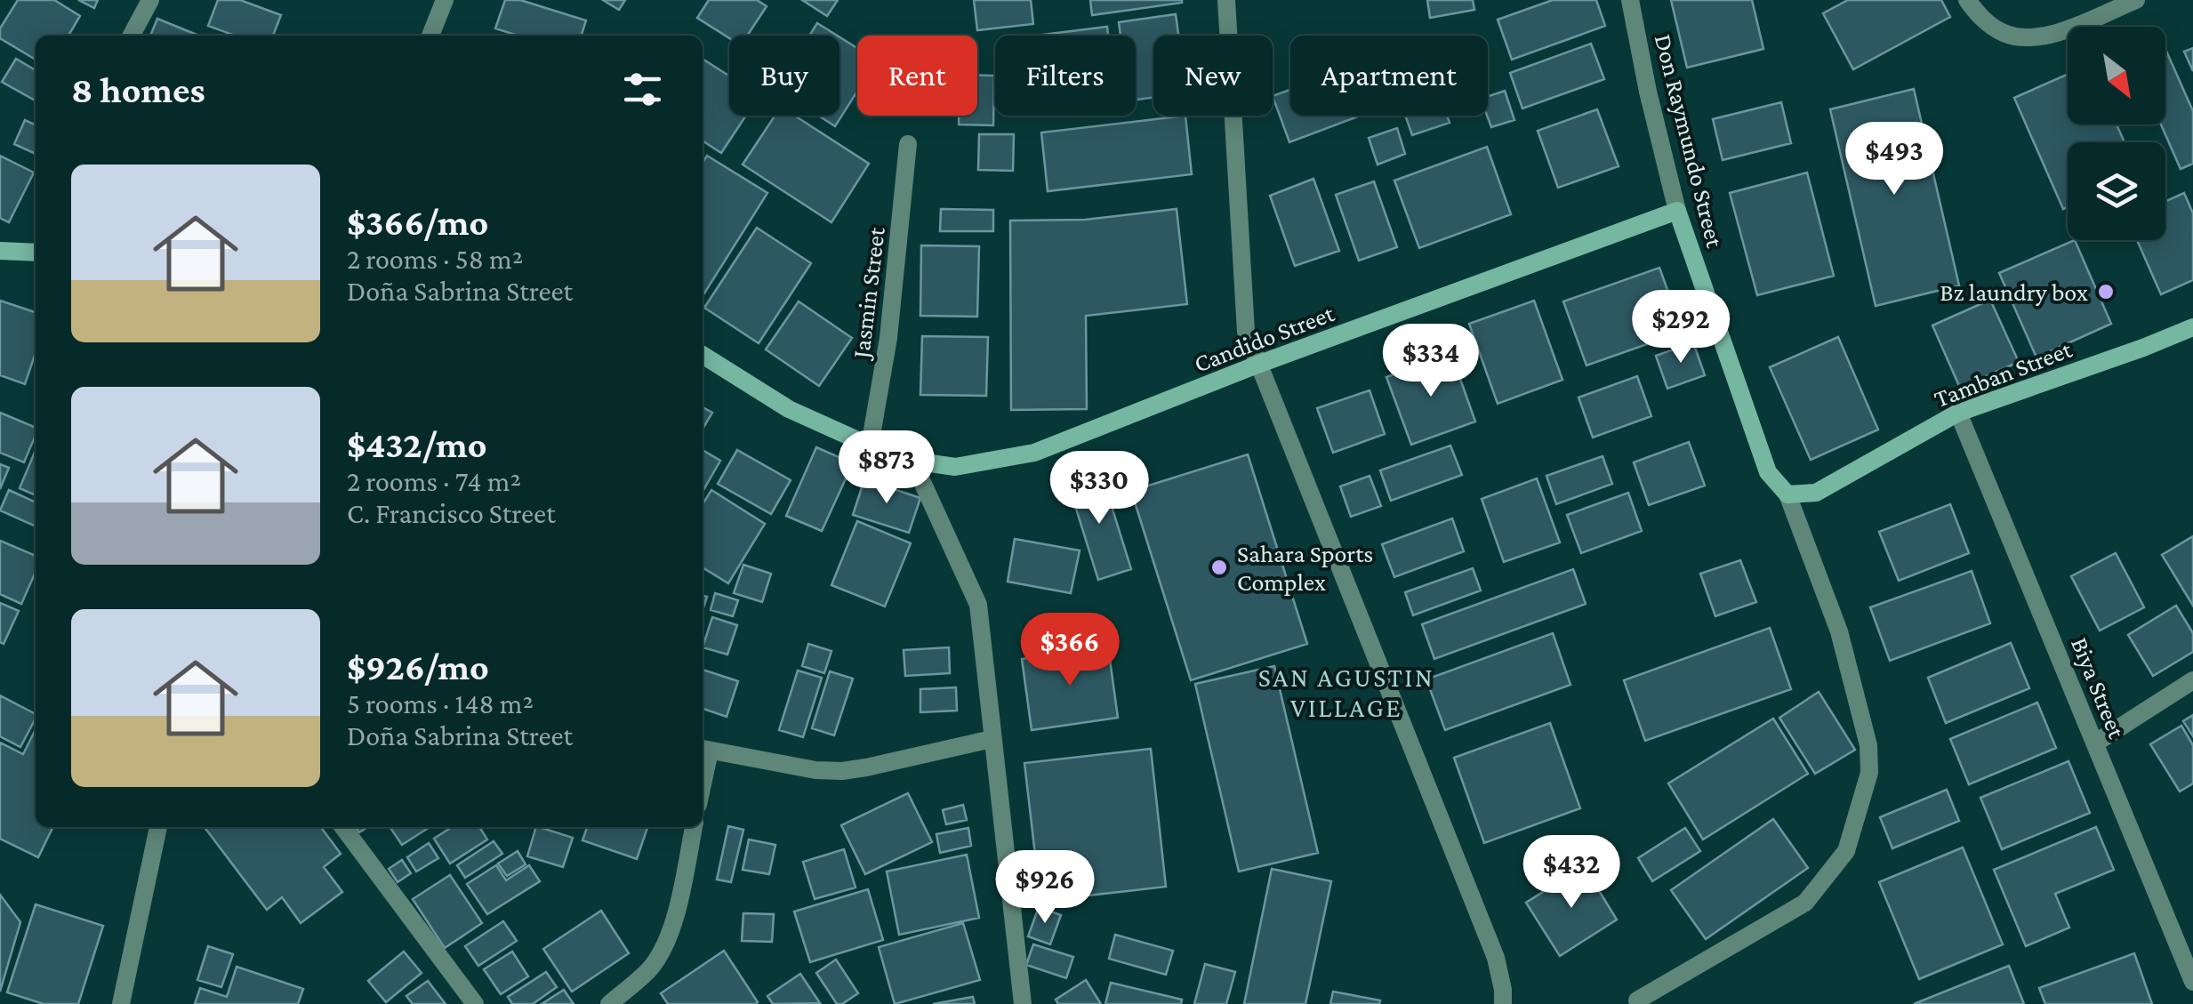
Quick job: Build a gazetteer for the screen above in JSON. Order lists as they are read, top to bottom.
{
  "streets": {
    "street": [
      "Don Raymundo Street",
      "Jasmin Street",
      "Candido Street",
      "Tamban Street",
      "Biya Street"
    ]
  },
  "crossings": [
    ["Don Raymundo Street", "Candido Street"],
    ["Don Raymundo Street", "Tamban Street"],
    ["Jasmin Street", "Candido Street"],
    ["Tamban Street", "Biya Street"]
  ],
  "districts": ["SAN AGUSTIN VILLAGE"],
  "places": ["Bz laundry box", "Sahara Sports Complex"],
  "north": "bottom right",
  "page": {
    "chip": [
      "Buy",
      "Rent",
      "Filters",
      "New",
      "Apartment"
    ],
    "heading": "8 homes",
    "price": [
      "$493",
      "$292",
      "$334",
      "$873",
      "$330",
      "$366",
      "$432",
      "$926"
    ],
    "list": [
      {
        "name": "$366/mo",
        "note": "2 rooms · 58 m² · Doña Sabrina Street"
      },
      {
        "name": "$432/mo",
        "note": "2 rooms · 74 m² · C. Francisco Street"
      },
      {
        "name": "$926/mo",
        "note": "5 rooms · 148 m² · Doña Sabrina Street"
      }
    ]
  }
}
